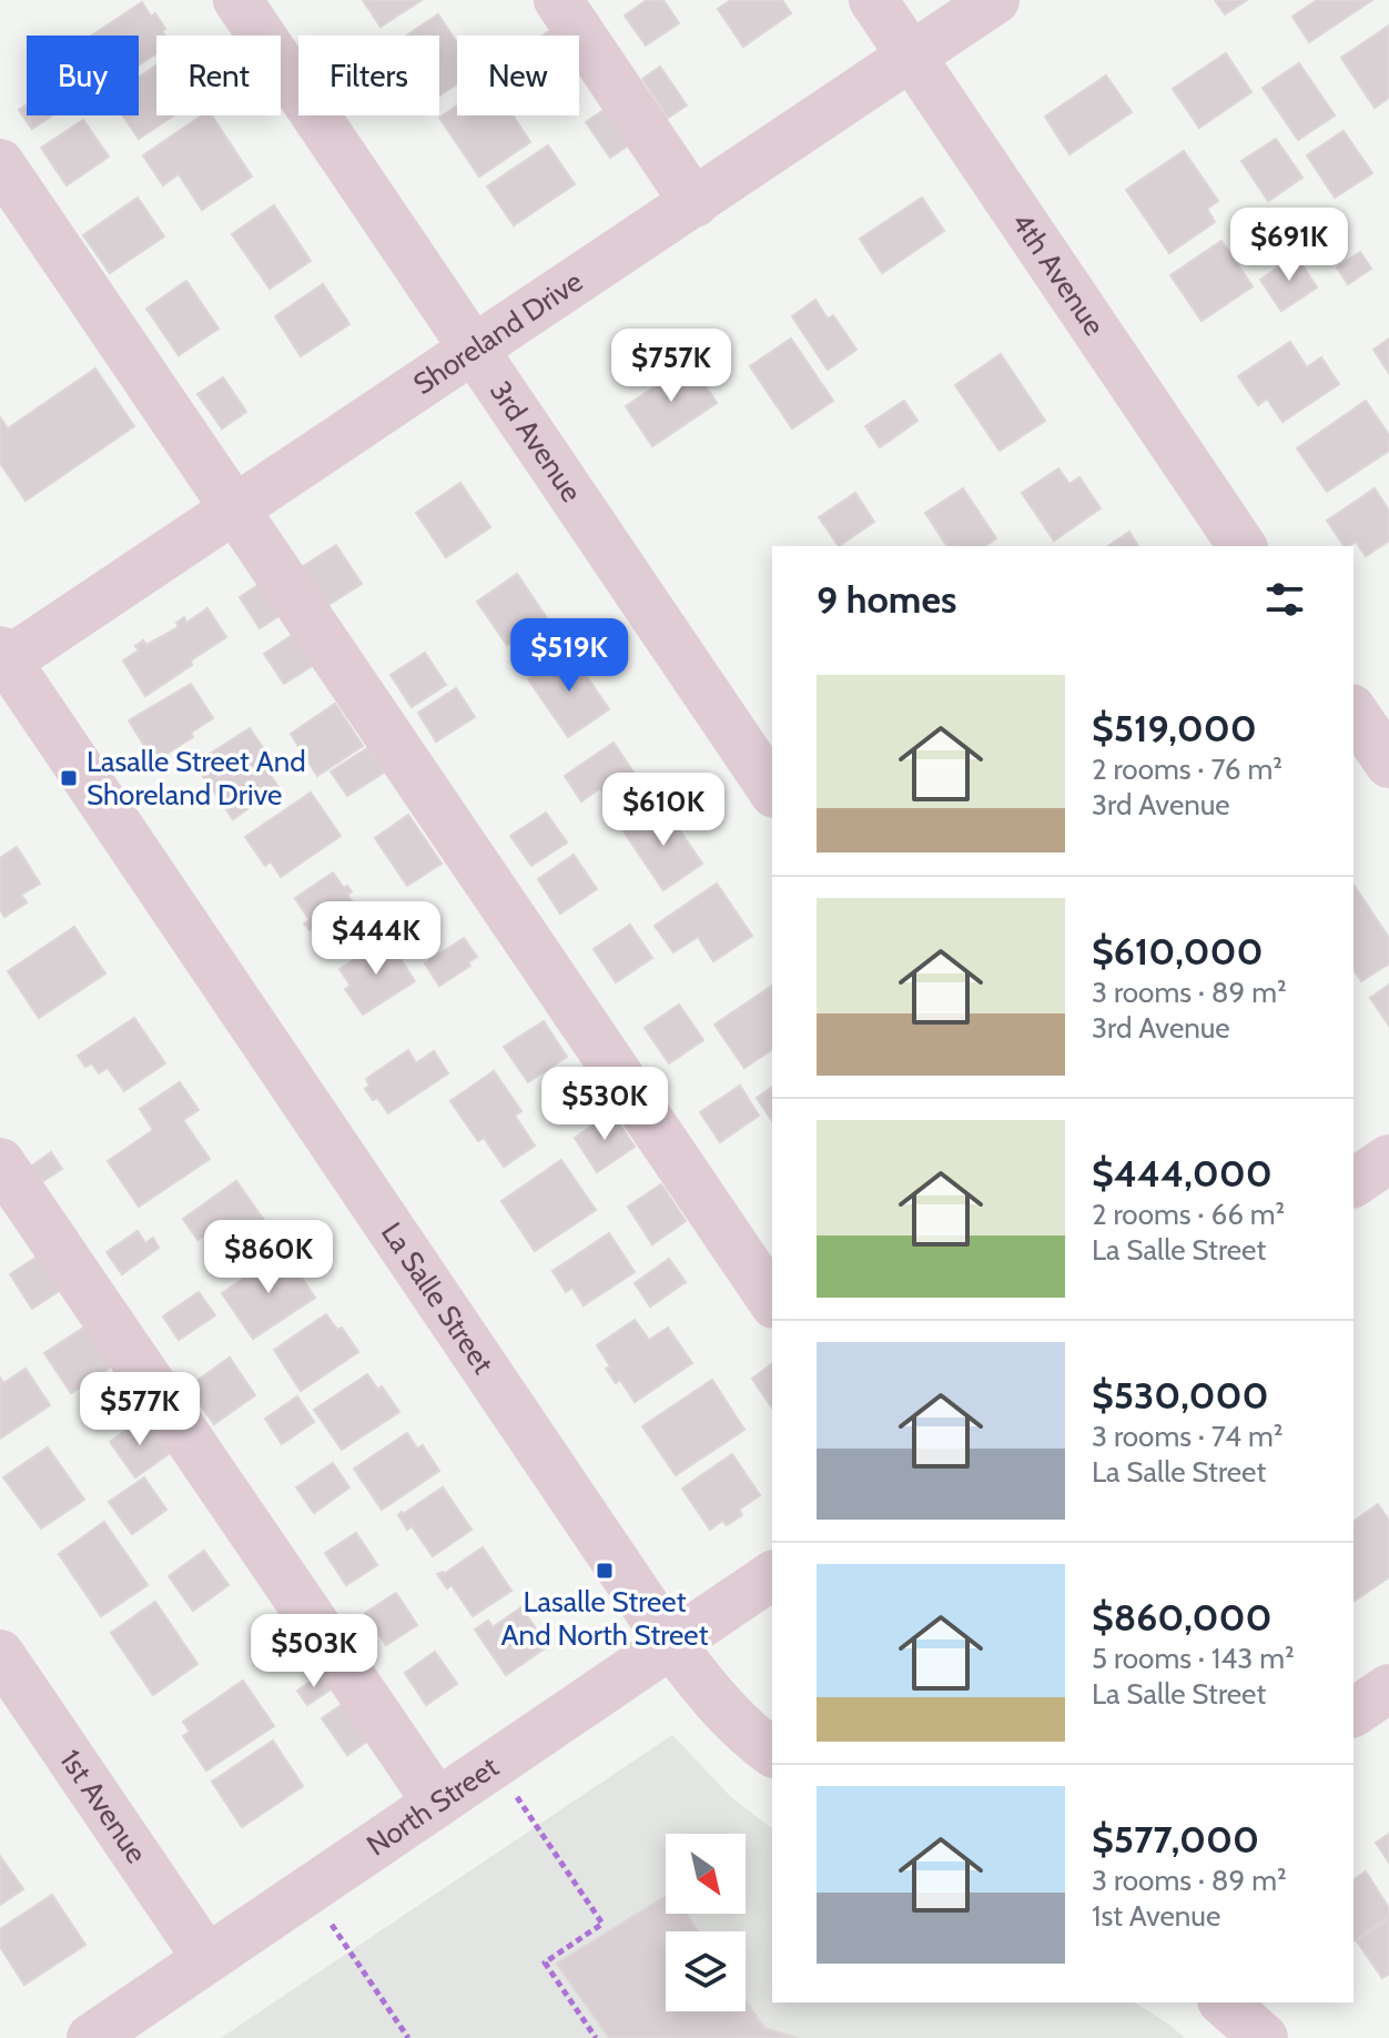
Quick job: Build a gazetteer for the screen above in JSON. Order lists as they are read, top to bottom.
{
  "streets": {
    "street": [
      "4th Avenue",
      "Shoreland Drive",
      "3rd Avenue",
      "La Salle Street",
      "1st Avenue",
      "North Street"
    ]
  },
  "crossings": [
    ["4th Avenue", "Shoreland Drive"],
    ["Shoreland Drive", "3rd Avenue"],
    ["Shoreland Drive", "La Salle Street"],
    ["La Salle Street", "North Street"],
    ["1st Avenue", "North Street"]
  ],
  "places": {
    "transit": ["Lasalle Street And Shoreland Drive", "Lasalle Street And North Street"]
  },
  "north": "bottom right",
  "page": {
    "chip": [
      "Buy",
      "Rent",
      "Filters",
      "New"
    ],
    "price": [
      "$691K",
      "$757K",
      "$519K",
      "$610K",
      "$444K",
      "$530K",
      "$860K",
      "$577K",
      "$503K"
    ],
    "heading": "9 homes",
    "list": [
      {
        "name": "$519,000",
        "note": "2 rooms · 76 m² · 3rd Avenue"
      },
      {
        "name": "$610,000",
        "note": "3 rooms · 89 m² · 3rd Avenue"
      },
      {
        "name": "$444,000",
        "note": "2 rooms · 66 m² · La Salle Street"
      },
      {
        "name": "$530,000",
        "note": "3 rooms · 74 m² · La Salle Street"
      },
      {
        "name": "$860,000",
        "note": "5 rooms · 143 m² · La Salle Street"
      },
      {
        "name": "$577,000",
        "note": "3 rooms · 89 m² · 1st Avenue"
      }
    ]
  }
}
